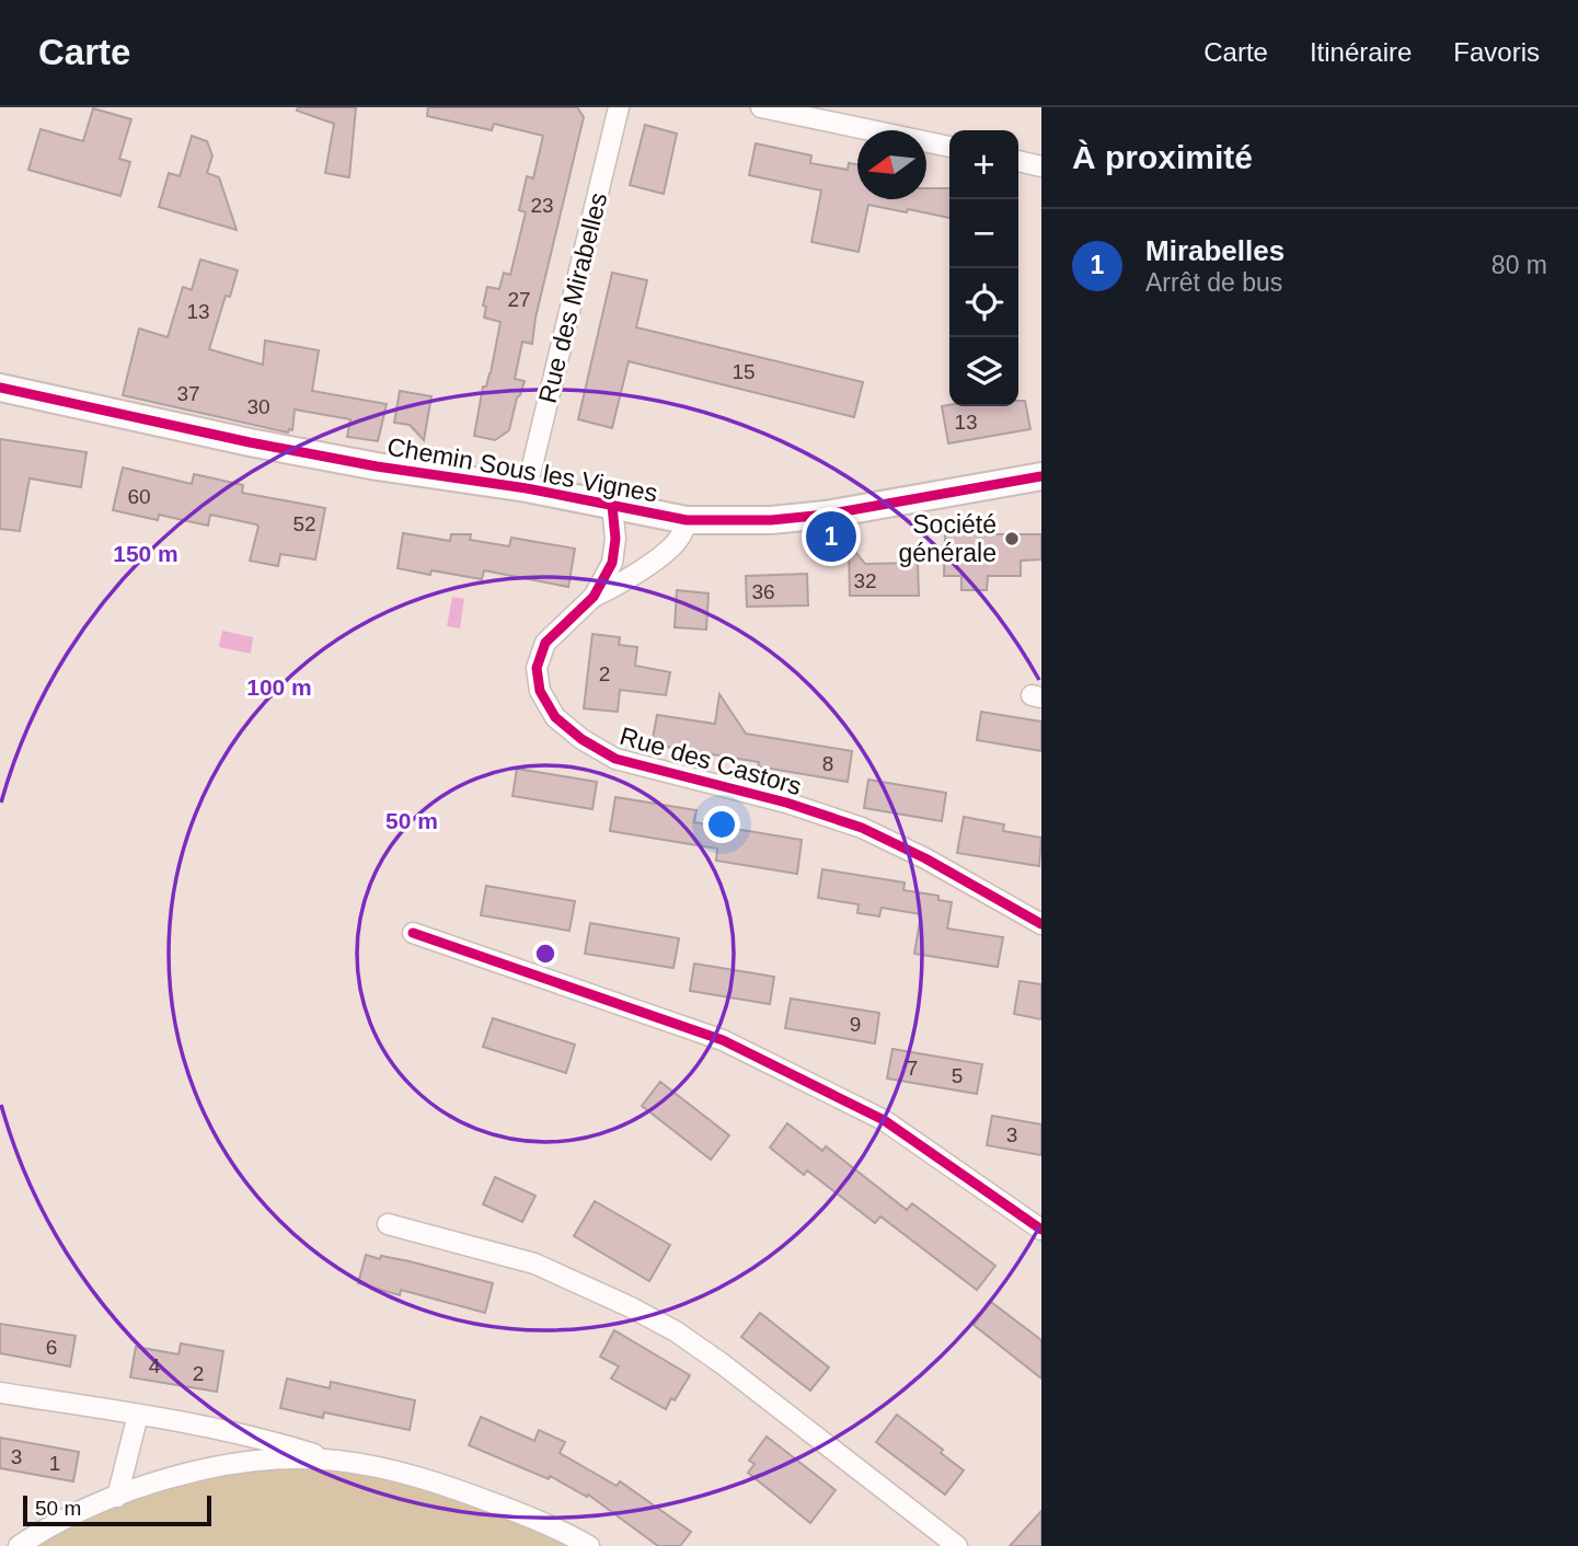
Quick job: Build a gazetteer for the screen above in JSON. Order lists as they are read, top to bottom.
{
  "streets": {
    "street": ["Rue des Mirabelles", "Chemin Sous les Vignes", "Rue des Castors"]
  },
  "crossings": [
    ["Rue des Mirabelles", "Chemin Sous les Vignes"],
    ["Chemin Sous les Vignes", "Rue des Castors"]
  ],
  "places": ["Société générale"],
  "house_numbers": [
    "23",
    "27",
    "13",
    "15",
    "37",
    "30",
    "13",
    "60",
    "52",
    "32",
    "36",
    "2",
    "8",
    "9",
    "7",
    "5",
    "3",
    "6",
    "4",
    "2",
    "3",
    "1"
  ],
  "scale_bar": "50 m",
  "north": "left",
  "page": {
    "header": "Carte",
    "nav": ["Carte", "Itinéraire", "Favoris"],
    "heading": "À proximité",
    "map_buttons": ["+", "−"],
    "list": [
      {
        "mark": "1",
        "name": "Mirabelles",
        "note": "Arrêt de bus",
        "value": "80 m"
      }
    ],
    "pins": "1",
    "scale": "50 m"
  },
  "rings": ["150 m", "100 m", "50 m"]
}
